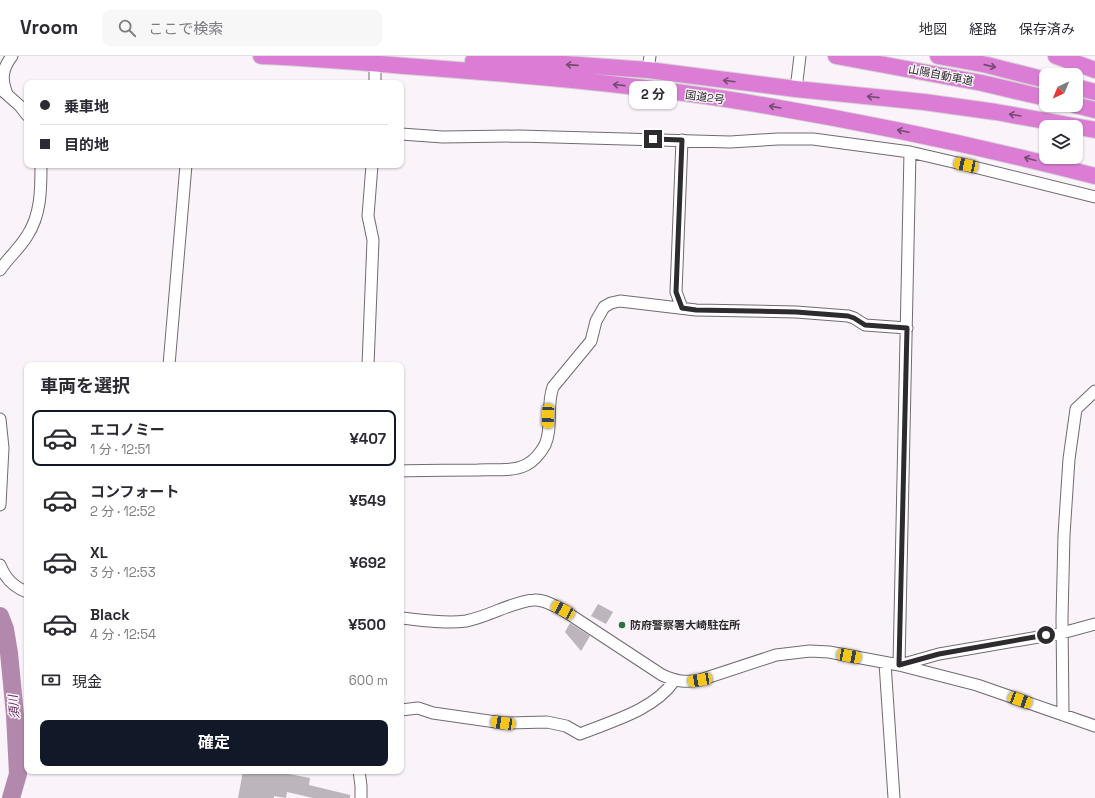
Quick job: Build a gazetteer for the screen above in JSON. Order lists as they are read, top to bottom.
{
  "streets": {
    "highway": ["山陽自動車道", "国道2号"]
  },
  "water": ["須川"],
  "places": ["防府警察署大崎駐在所"],
  "north": "bottom left",
  "page": {
    "header": "Vroom",
    "search": "ここで検索",
    "nav": ["地図", "経路", "保存済み"],
    "banner": ["乗車地", "目的地"],
    "bubble": "2 分",
    "heading": "車両を選択",
    "list": [
      {
        "name": "エコノミー",
        "note": "1 分 · 12:51",
        "value": "¥407"
      },
      {
        "name": "コンフォート",
        "note": "2 分 · 12:52",
        "value": "¥549"
      },
      {
        "name": "XL",
        "note": "3 分 · 12:53",
        "value": "¥692"
      },
      {
        "name": "Black",
        "note": "4 分 · 12:54",
        "value": "¥500"
      }
    ],
    "pay": ["現金", "600 m"],
    "buttons": "確定"
  }
}
